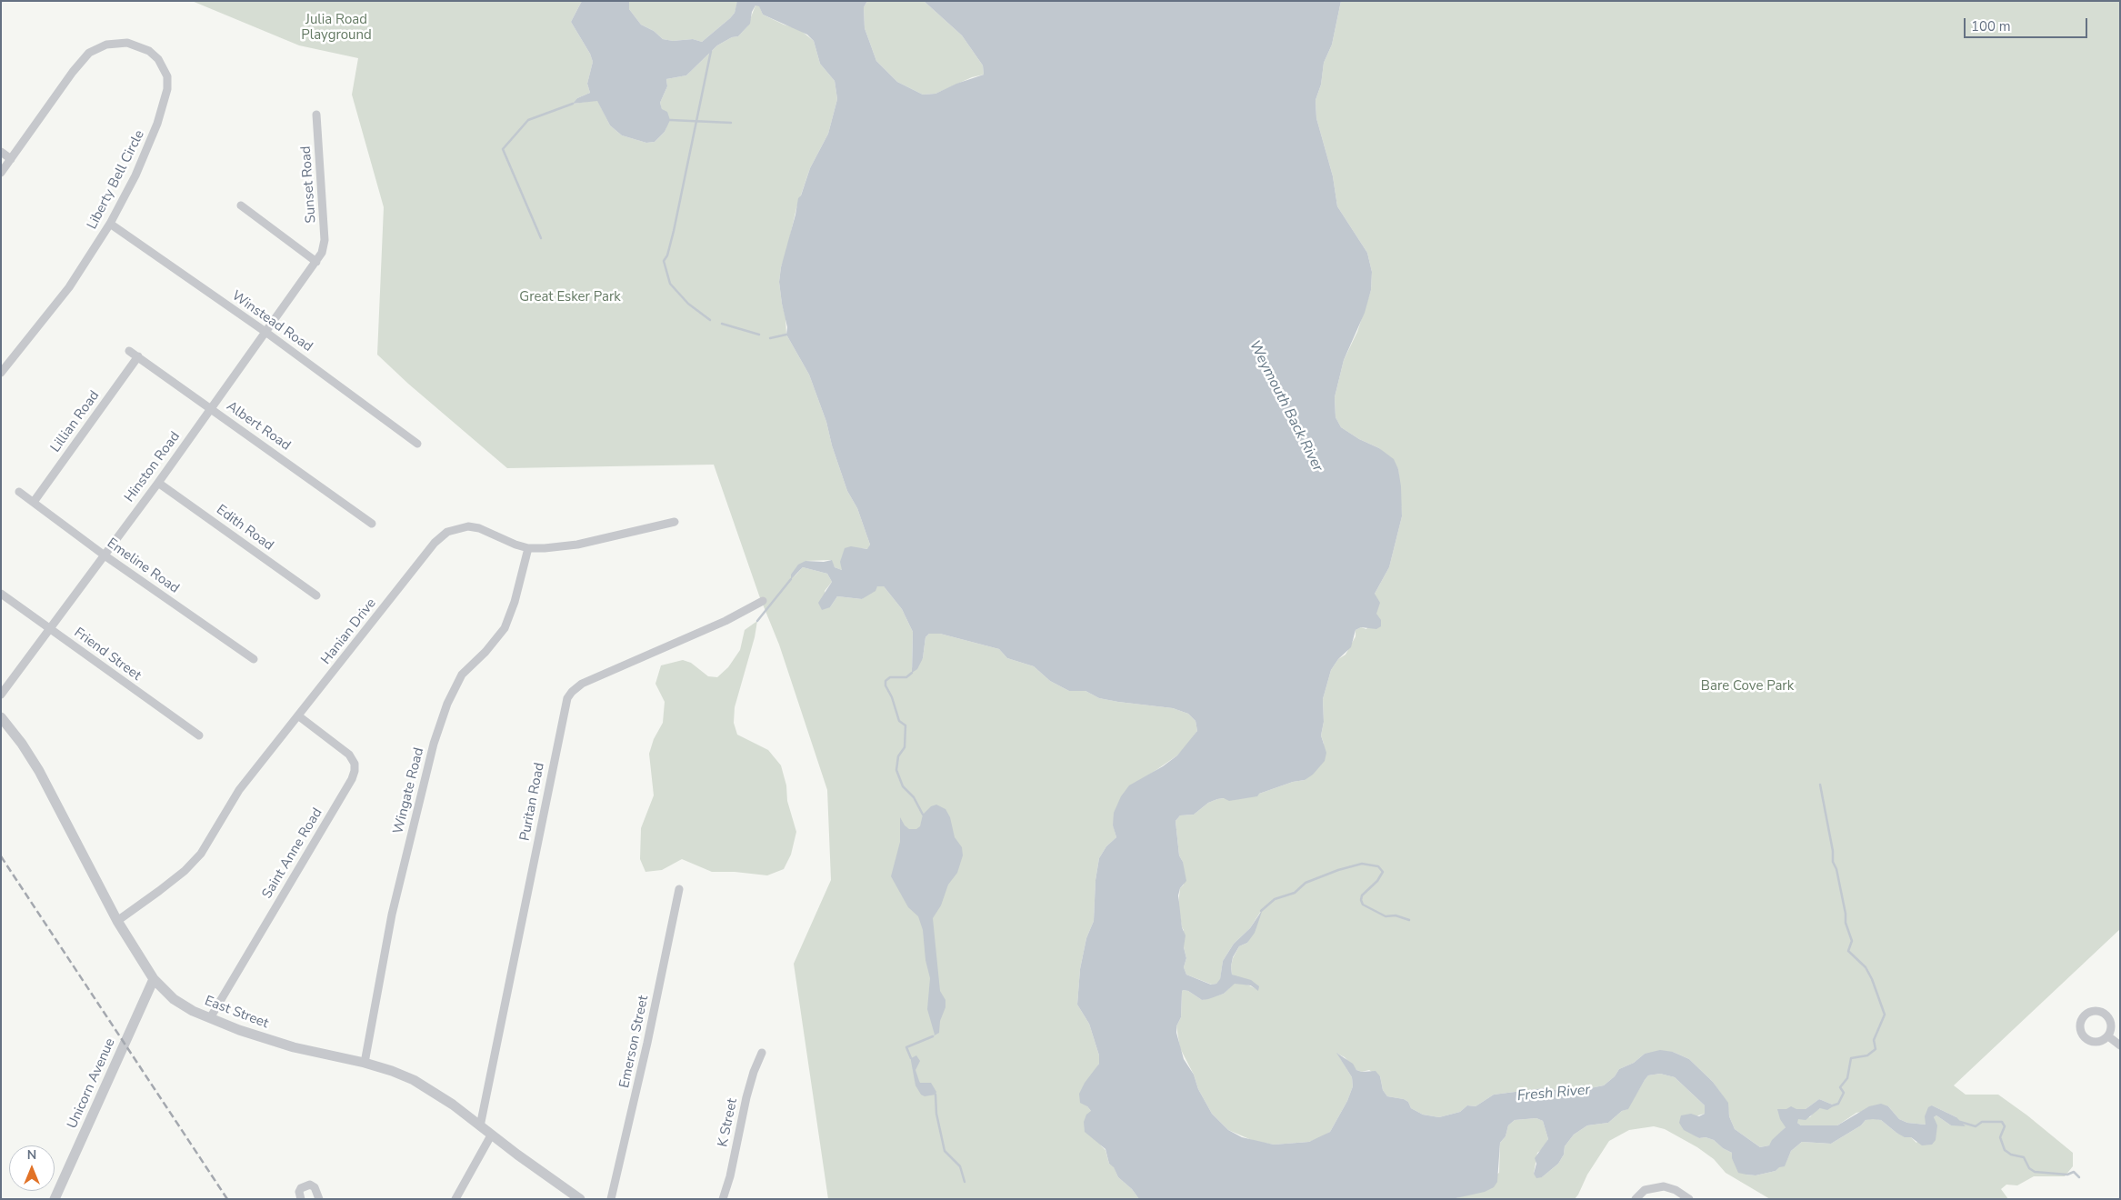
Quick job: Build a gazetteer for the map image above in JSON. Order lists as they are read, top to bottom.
{
  "streets": {
    "street": [
      "Liberty Bell Circle",
      "Sunset Road",
      "Winstead Road",
      "Lillian Road",
      "Albert Road",
      "Hinston Road",
      "Edith Road",
      "Emeline Road",
      "Hanian Drive",
      "Friend Street",
      "Wingate Road",
      "Puritan Road",
      "Saint Anne Road",
      "East Street",
      "Emerson Street",
      "Unicorn Avenue",
      "K Street"
    ]
  },
  "crossings": [
    ["Liberty Bell Circle", "Winstead Road"],
    ["Sunset Road", "Hinston Road"],
    ["Winstead Road", "Hinston Road"],
    ["Lillian Road", "Albert Road"],
    ["Lillian Road", "Emeline Road"],
    ["Albert Road", "Hinston Road"],
    ["Hinston Road", "Edith Road"],
    ["Hinston Road", "Emeline Road"],
    ["Hinston Road", "Friend Street"],
    ["Hanian Drive", "Wingate Road"],
    ["Hanian Drive", "Saint Anne Road"],
    ["Hanian Drive", "East Street"],
    ["Wingate Road", "East Street"],
    ["Puritan Road", "East Street"],
    ["Saint Anne Road", "East Street"],
    ["East Street", "Unicorn Avenue"]
  ],
  "water": ["Weymouth Back River", "Fresh River"],
  "parks": ["Julia Road Playground", "Great Esker Park", "Bare Cove Park"],
  "scale_bar": "100 m",
  "north": "top"
}
